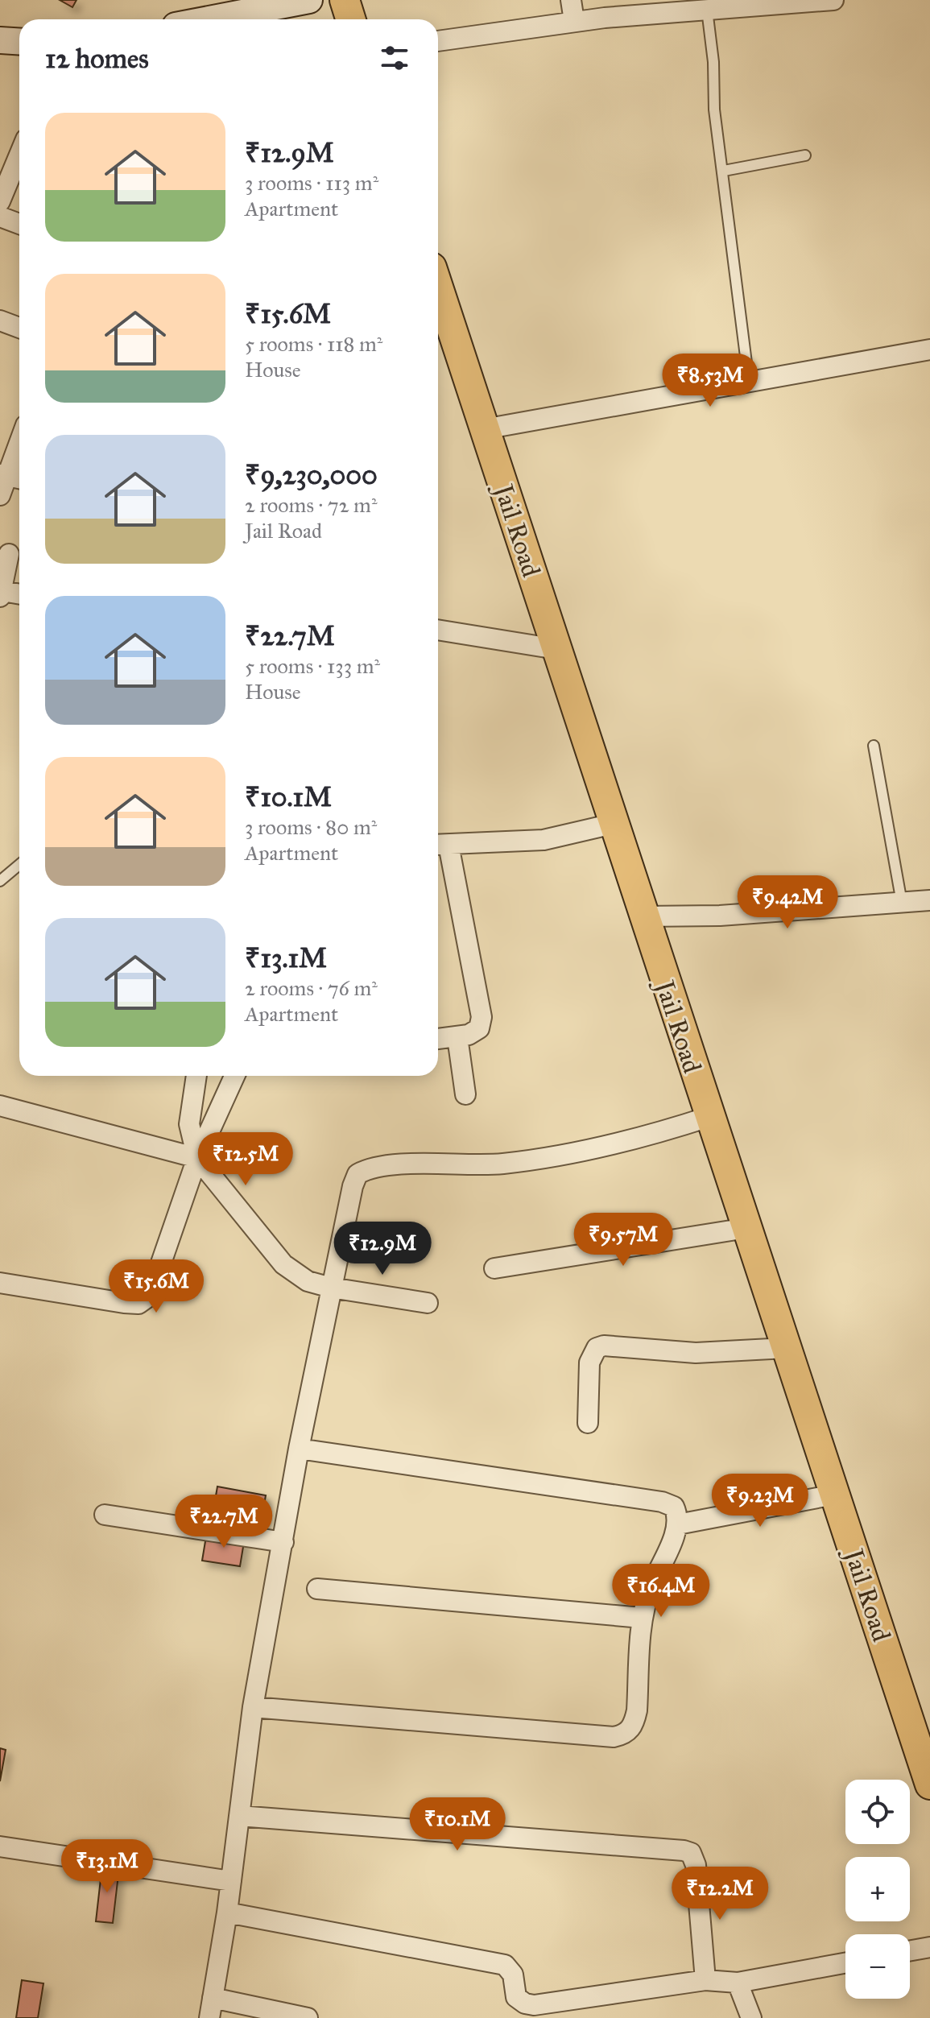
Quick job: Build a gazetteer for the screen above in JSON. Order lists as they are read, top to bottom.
{
  "streets": {
    "main road": ["Jail Road"]
  },
  "page": {
    "heading": "12 homes",
    "list": [
      {
        "name": "₹12.9M",
        "note": "3 rooms · 113 m² · Apartment"
      },
      {
        "name": "₹15.6M",
        "note": "5 rooms · 118 m² · House"
      },
      {
        "name": "₹9,230,000",
        "note": "2 rooms · 72 m² · Jail Road"
      },
      {
        "name": "₹22.7M",
        "note": "5 rooms · 133 m² · House"
      },
      {
        "name": "₹10.1M",
        "note": "3 rooms · 80 m² · Apartment"
      },
      {
        "name": "₹13.1M",
        "note": "2 rooms · 76 m² · Apartment"
      }
    ],
    "price": [
      "₹8.53M",
      "₹9.42M",
      "₹12.5M",
      "₹9.57M",
      "₹12.9M",
      "₹15.6M",
      "₹9.23M",
      "₹22.7M",
      "₹16.4M",
      "₹10.1M",
      "₹13.1M",
      "₹12.2M"
    ],
    "map_buttons": ["+", "−"]
  }
}
